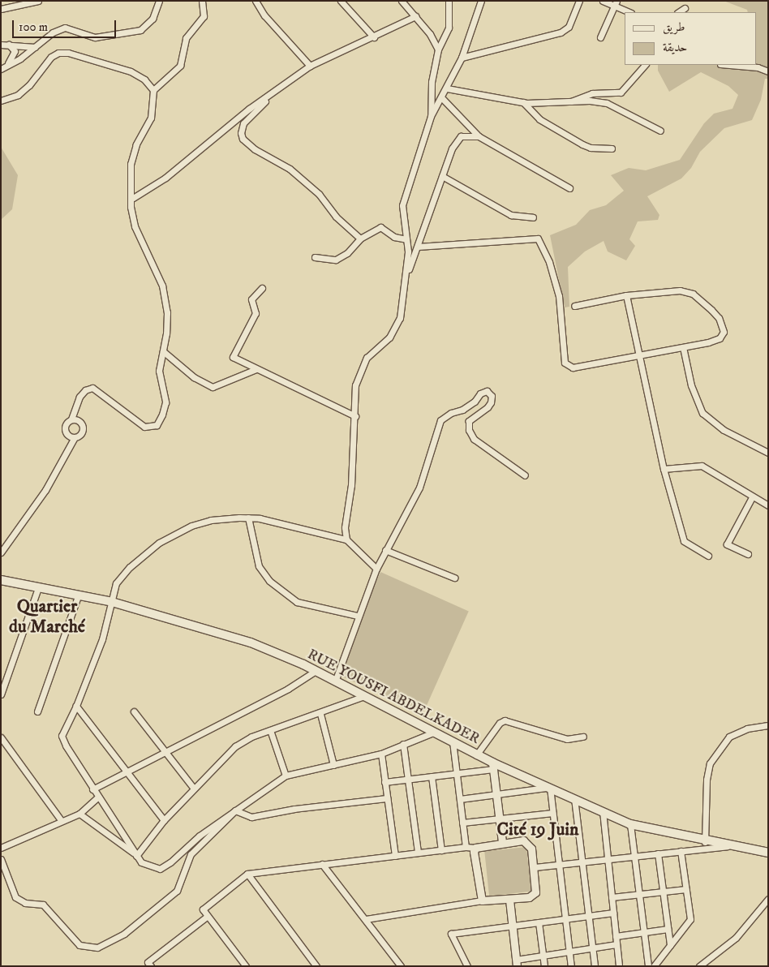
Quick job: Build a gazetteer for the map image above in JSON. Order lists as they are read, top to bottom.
{
  "streets": {
    "main road": ["RUE YOUSFI ABDELKADER"]
  },
  "districts": ["Quartier du Marché", "Cité 19 Juin"],
  "legend": ["طريق", "حديقة"],
  "scale_bar": "100 m"
}
